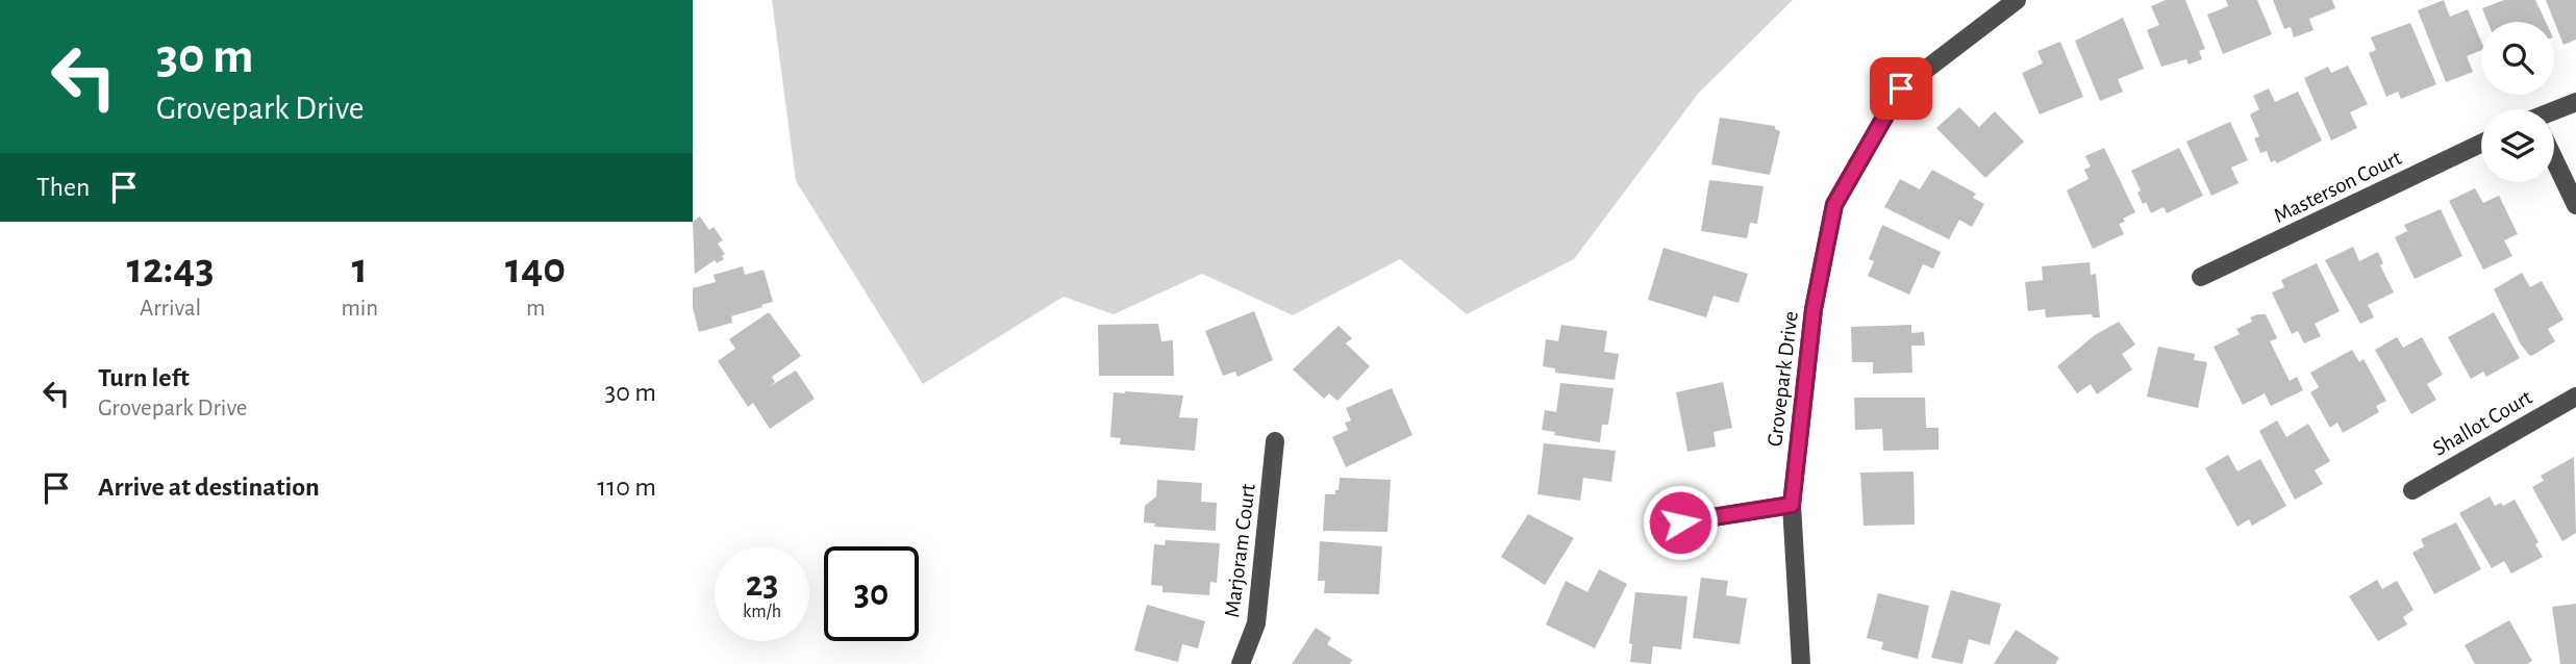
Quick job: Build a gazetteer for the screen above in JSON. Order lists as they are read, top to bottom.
{
  "streets": {
    "street": [
      "Masterson Court",
      "Grovepark Drive",
      "Shallot Court",
      "Marjoram Court"
    ]
  },
  "page": {
    "turn": ["30 m", "Grovepark Drive"],
    "then": "Then",
    "eta": [
      "12:43",
      "Arrival",
      "1",
      "min",
      "140",
      "m"
    ],
    "list": [
      {
        "name": "Turn left",
        "note": "Grovepark Drive",
        "value": "30 m"
      },
      {
        "name": "Arrive at destination",
        "value": "110 m"
      }
    ],
    "speed": "23 km/h",
    "limit": "30"
  }
}
